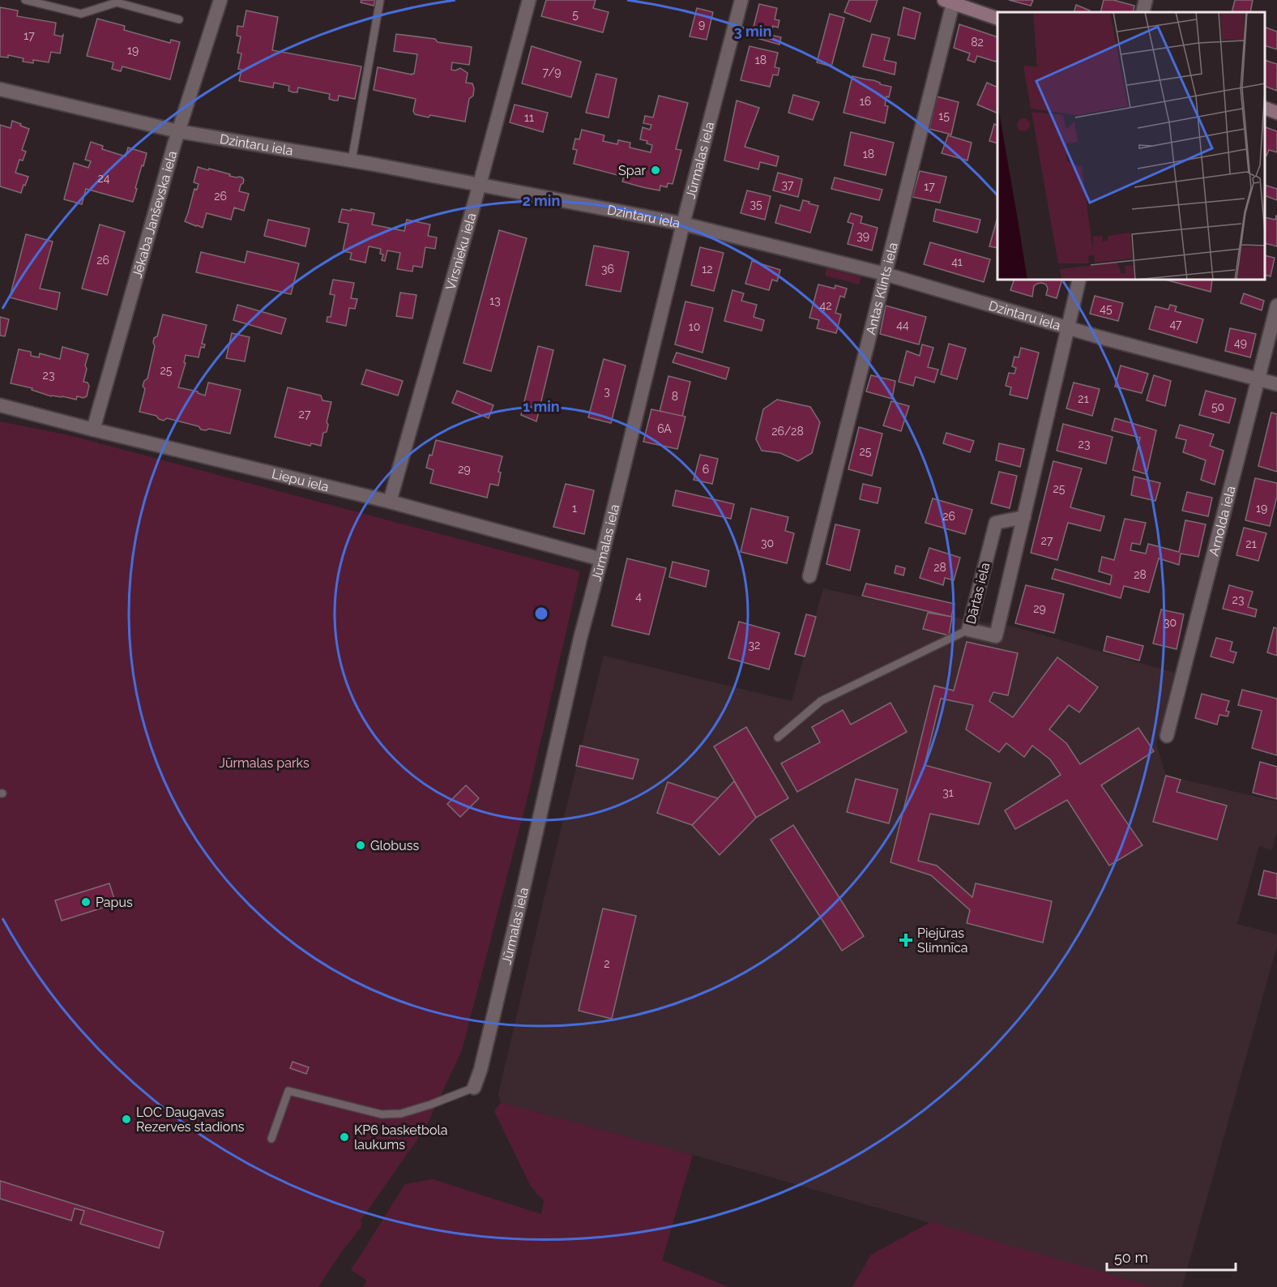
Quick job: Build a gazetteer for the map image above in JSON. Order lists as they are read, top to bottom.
{
  "streets": {
    "street": [
      "Dzintaru iela",
      "Jūrmalas iela",
      "Jēkaba Janševska iela",
      "Virsnieku iela",
      "Antas Klints iela",
      "Liepu iela",
      "Arnolda iela",
      "Dārtas iela"
    ]
  },
  "crossings": [
    ["Dzintaru iela", "Jūrmalas iela"],
    ["Dzintaru iela", "Jēkaba Janševska iela"],
    ["Dzintaru iela", "Virsnieku iela"],
    ["Dzintaru iela", "Antas Klints iela"],
    ["Dzintaru iela", "Arnolda iela"],
    ["Dzintaru iela", "Dārtas iela"],
    ["Jūrmalas iela", "Liepu iela"],
    ["Jēkaba Janševska iela", "Liepu iela"],
    ["Virsnieku iela", "Liepu iela"]
  ],
  "parks": ["Jūrmalas parks"],
  "places": {
    "other": [
      "Spar",
      "Globuss",
      "Papus",
      "LOC Daugavas Rezerves stadions",
      "KP6 basketbola laukums"
    ],
    "health": ["Piejūras Slimnīca"]
  },
  "house_numbers": [
    "5",
    "9",
    "17",
    "82",
    "19",
    "18",
    "7/9",
    "16",
    "15",
    "11",
    "18",
    "24",
    "37",
    "17",
    "26",
    "35",
    "39",
    "26",
    "41",
    "36",
    "12",
    "13",
    "42",
    "45",
    "47",
    "44",
    "10",
    "49",
    "25",
    "23",
    "3",
    "8",
    "21",
    "50",
    "27",
    "6A",
    "26/28",
    "23",
    "25",
    "29",
    "6",
    "25",
    "1",
    "19",
    "26",
    "27",
    "30",
    "21",
    "28",
    "28",
    "4",
    "23",
    "29",
    "30",
    "32",
    "31",
    "2"
  ],
  "scale_bar": "50 m",
  "rings": ["3 min", "2 min", "1 min"]
}
